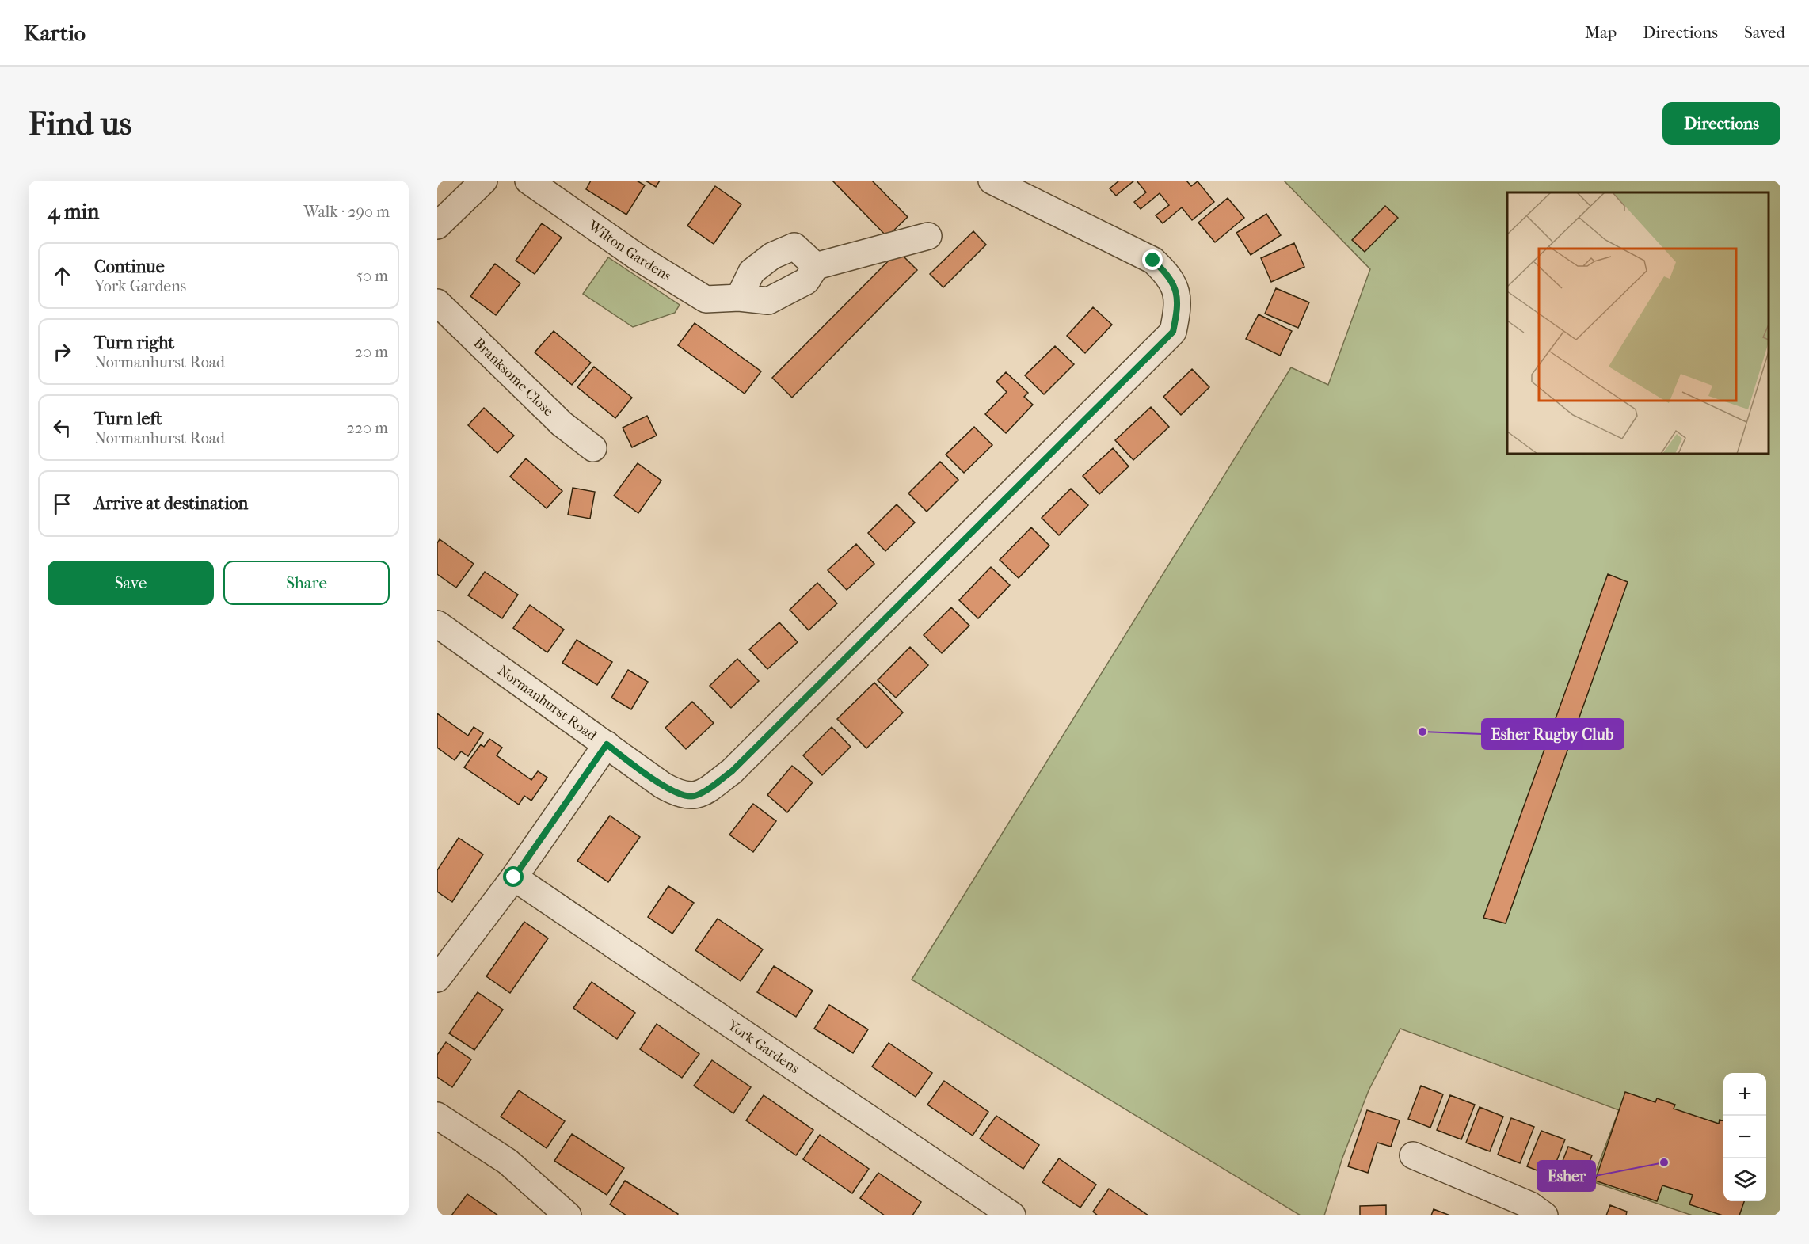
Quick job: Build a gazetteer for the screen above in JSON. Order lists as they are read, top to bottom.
{
  "streets": {
    "street": [
      "Wilton Gardens",
      "Branksome Close",
      "Normanhurst Road",
      "York Gardens"
    ]
  },
  "places": ["Esher Rugby Club", "Esher"],
  "page": {
    "header": "Kartio",
    "nav": ["Map", "Directions", "Saved"],
    "buttons": [
      "Directions",
      ["Save", "Share"]
    ],
    "title": "Find us",
    "heading": ["4 min", "Walk · 290 m"],
    "list": [
      ["Continue", "York Gardens", "50 m"],
      ["Turn right", "Normanhurst Road", "20 m"],
      ["Turn left", "Normanhurst Road", "220 m"],
      "Arrive at destination"
    ],
    "map_buttons": ["+", "−"]
  }
}
